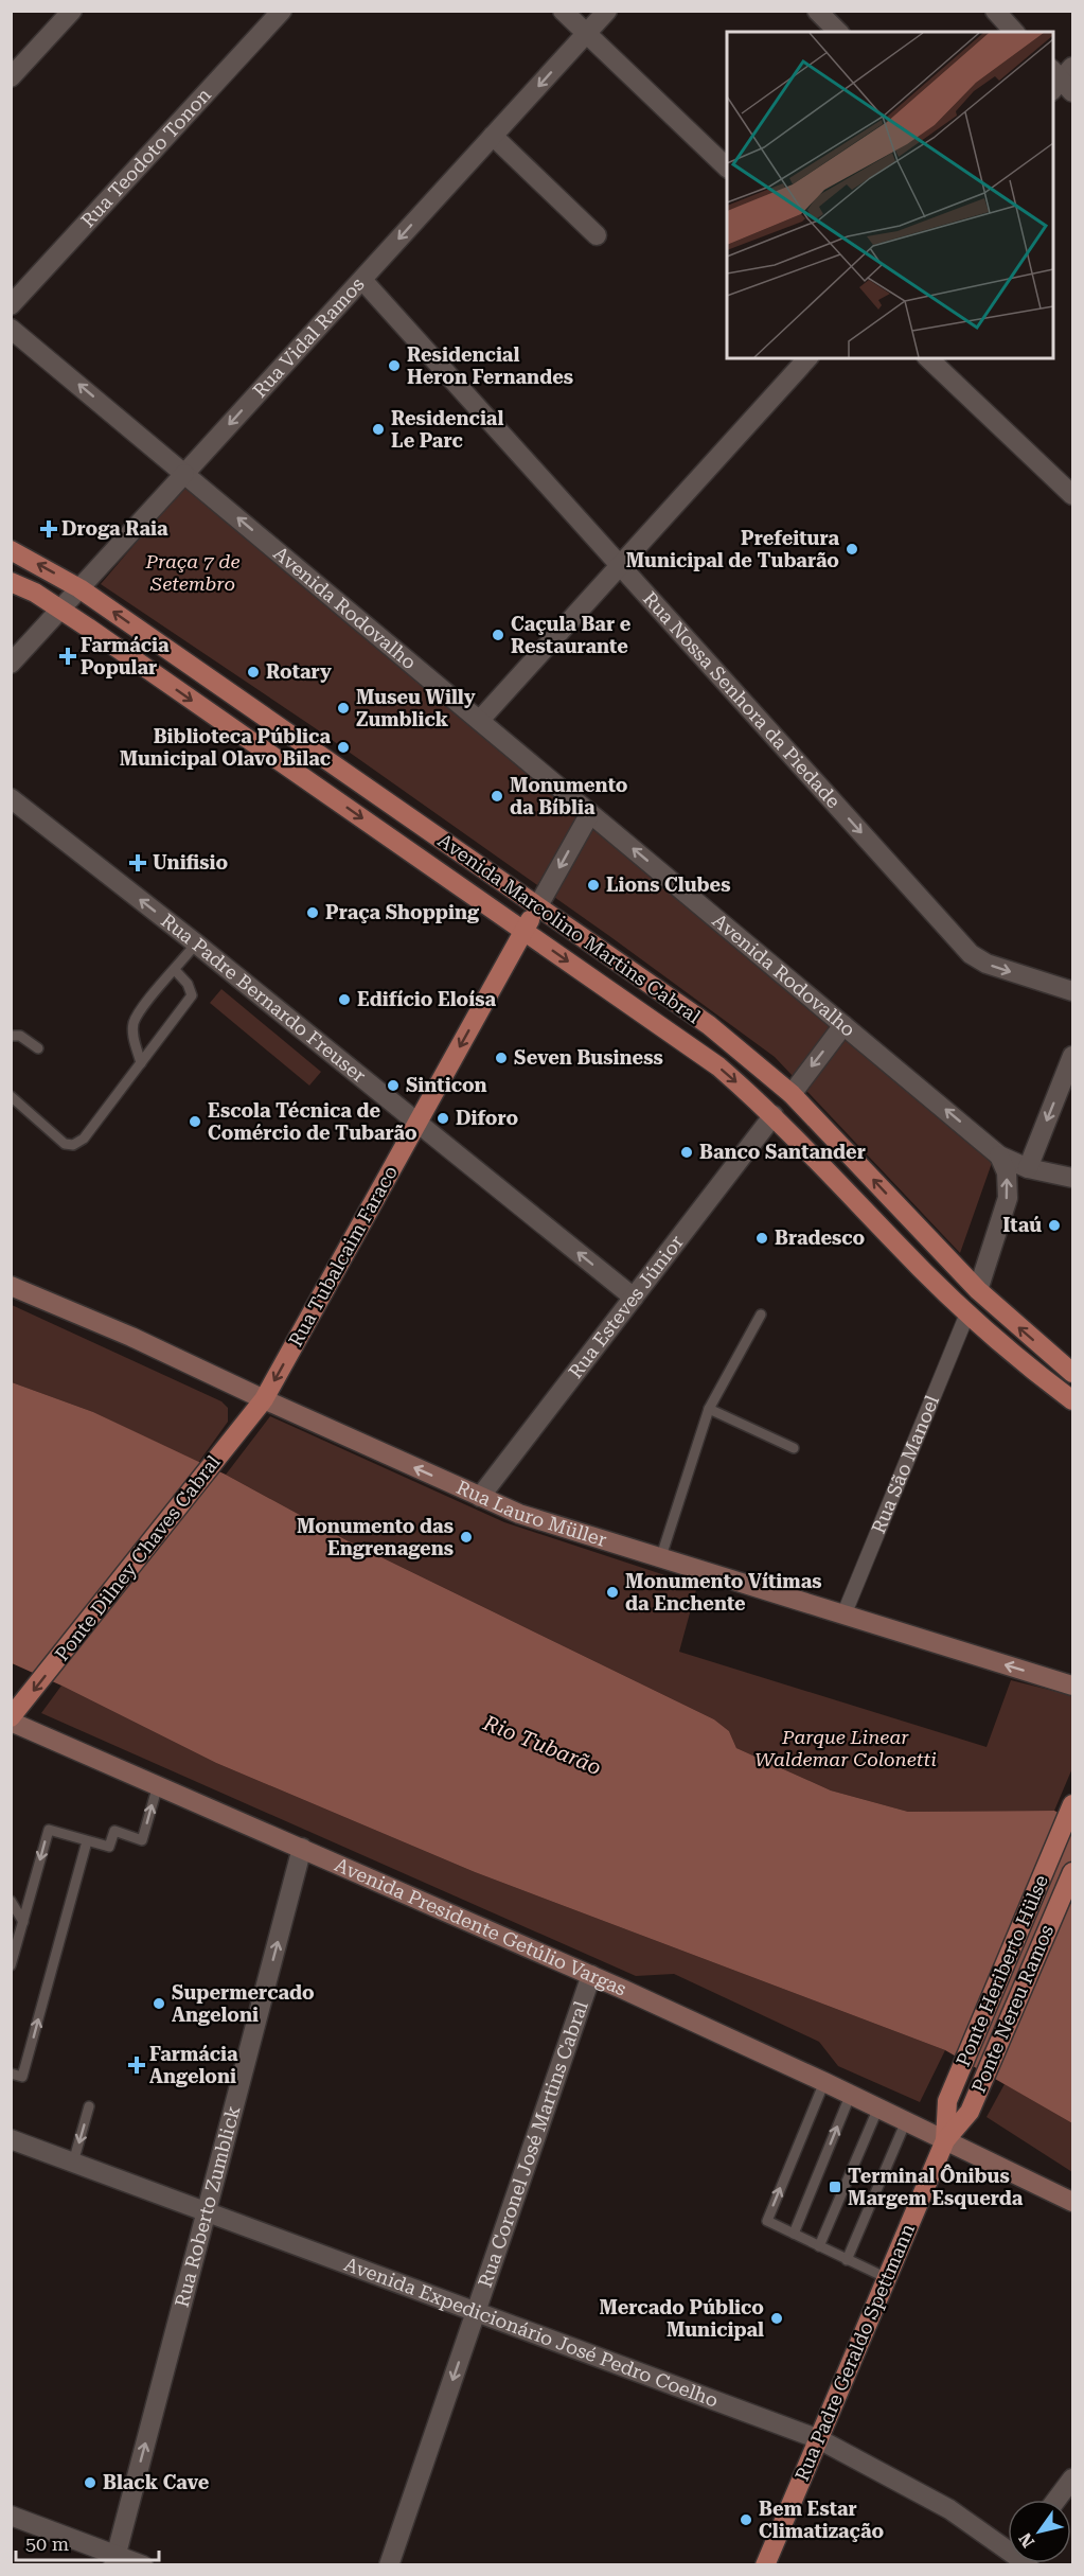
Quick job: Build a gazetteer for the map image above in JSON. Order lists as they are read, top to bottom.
{
  "streets": {
    "main road": [
      "Avenida Marcolino Martins Cabral",
      "Rua Tubalcaim Faraco",
      "Rua Lauro Müller",
      "Ponte Dilney Chaves Cabral",
      "Avenida Presidente Getúlio Vargas",
      "Ponte Heriberto Hülse",
      "Ponte Nereu Ramos",
      "Rua Padre Geraldo Spettmann"
    ],
    "street": [
      "Rua Teodoto Tonon",
      "Rua Vidal Ramos",
      "Avenida Rodovalho",
      "Rua Nossa Senhora da Piedade",
      "Rua Padre Bernardo Freuser",
      "Rua Esteves Júnior",
      "Rua São Manoel",
      "Rua Coronel José Martins Cabral",
      "Rua Roberto Zumblick",
      "Avenida Expedicionário José Pedro Coelho"
    ]
  },
  "crossings": [
    ["Rua Vidal Ramos", "Avenida Rodovalho"],
    ["Rua Vidal Ramos", "Rua Nossa Senhora da Piedade"],
    ["Rua Vidal Ramos", "Avenida Marcolino Martins Cabral"],
    ["Avenida Rodovalho", "Rua Tubalcaim Faraco"],
    ["Avenida Marcolino Martins Cabral", "Rua Tubalcaim Faraco"],
    ["Avenida Marcolino Martins Cabral", "Rua Esteves Júnior"],
    ["Avenida Marcolino Martins Cabral", "Rua São Manoel"],
    ["Rua Padre Bernardo Freuser", "Rua Tubalcaim Faraco"],
    ["Rua Padre Bernardo Freuser", "Rua Esteves Júnior"],
    ["Rua Tubalcaim Faraco", "Rua Lauro Müller"],
    ["Rua Tubalcaim Faraco", "Ponte Dilney Chaves Cabral"],
    ["Rua Esteves Júnior", "Rua Lauro Müller"],
    ["Rua São Manoel", "Rua Lauro Müller"],
    ["Rua Lauro Müller", "Ponte Dilney Chaves Cabral"],
    ["Ponte Dilney Chaves Cabral", "Avenida Presidente Getúlio Vargas"],
    ["Avenida Presidente Getúlio Vargas", "Ponte Heriberto Hülse"],
    ["Avenida Presidente Getúlio Vargas", "Ponte Nereu Ramos"],
    ["Avenida Presidente Getúlio Vargas", "Rua Coronel José Martins Cabral"],
    ["Avenida Presidente Getúlio Vargas", "Rua Roberto Zumblick"],
    ["Avenida Presidente Getúlio Vargas", "Rua Padre Geraldo Spettmann"],
    ["Ponte Heriberto Hülse", "Ponte Nereu Ramos"],
    ["Ponte Heriberto Hülse", "Rua Padre Geraldo Spettmann"],
    ["Ponte Nereu Ramos", "Rua Padre Geraldo Spettmann"],
    ["Rua Coronel José Martins Cabral", "Avenida Expedicionário José Pedro Coelho"],
    ["Rua Roberto Zumblick", "Avenida Expedicionário José Pedro Coelho"],
    ["Avenida Expedicionário José Pedro Coelho", "Rua Padre Geraldo Spettmann"]
  ],
  "one_way": [
    "Rua Vidal Ramos",
    "Avenida Rodovalho",
    "Rua Nossa Senhora da Piedade",
    "Rua Padre Bernardo Freuser",
    "Rua Tubalcaim Faraco",
    "Rua Lauro Müller",
    "Ponte Dilney Chaves Cabral",
    "Rua Coronel José Martins Cabral",
    "Rua Roberto Zumblick"
  ],
  "water": ["Rio Tubarão"],
  "parks": ["Praça 7 de Setembro", "Parque Linear Waldemar Colonetti"],
  "places": {
    "other": [
      "Residencial Heron Fernandes",
      "Residencial Le Parc",
      "Prefeitura Municipal de Tubarão",
      "Caçula Bar e Restaurante",
      "Rotary",
      "Museu Willy Zumblick",
      "Biblioteca Pública Municipal Olavo Bilac",
      "Monumento da Bíblia",
      "Lions Clubes",
      "Praça Shopping",
      "Edifício Eloísa",
      "Seven Business",
      "Sinticon",
      "Diforo",
      "Escola Técnica de Comércio de Tubarão",
      "Banco Santander",
      "Itaú",
      "Bradesco",
      "Monumento das Engrenagens",
      "Monumento Vítimas da Enchente",
      "Supermercado Angeloni",
      "Mercado Público Municipal",
      "Black Cave",
      "Bem Estar Climatização"
    ],
    "health": [
      "Droga Raia",
      "Farmácia Popular",
      "Unifisio",
      "Farmácia Angeloni"
    ],
    "transit": ["Terminal Ônibus Margem Esquerda"]
  },
  "scale_bar": "50 m",
  "north": "bottom left"
}
